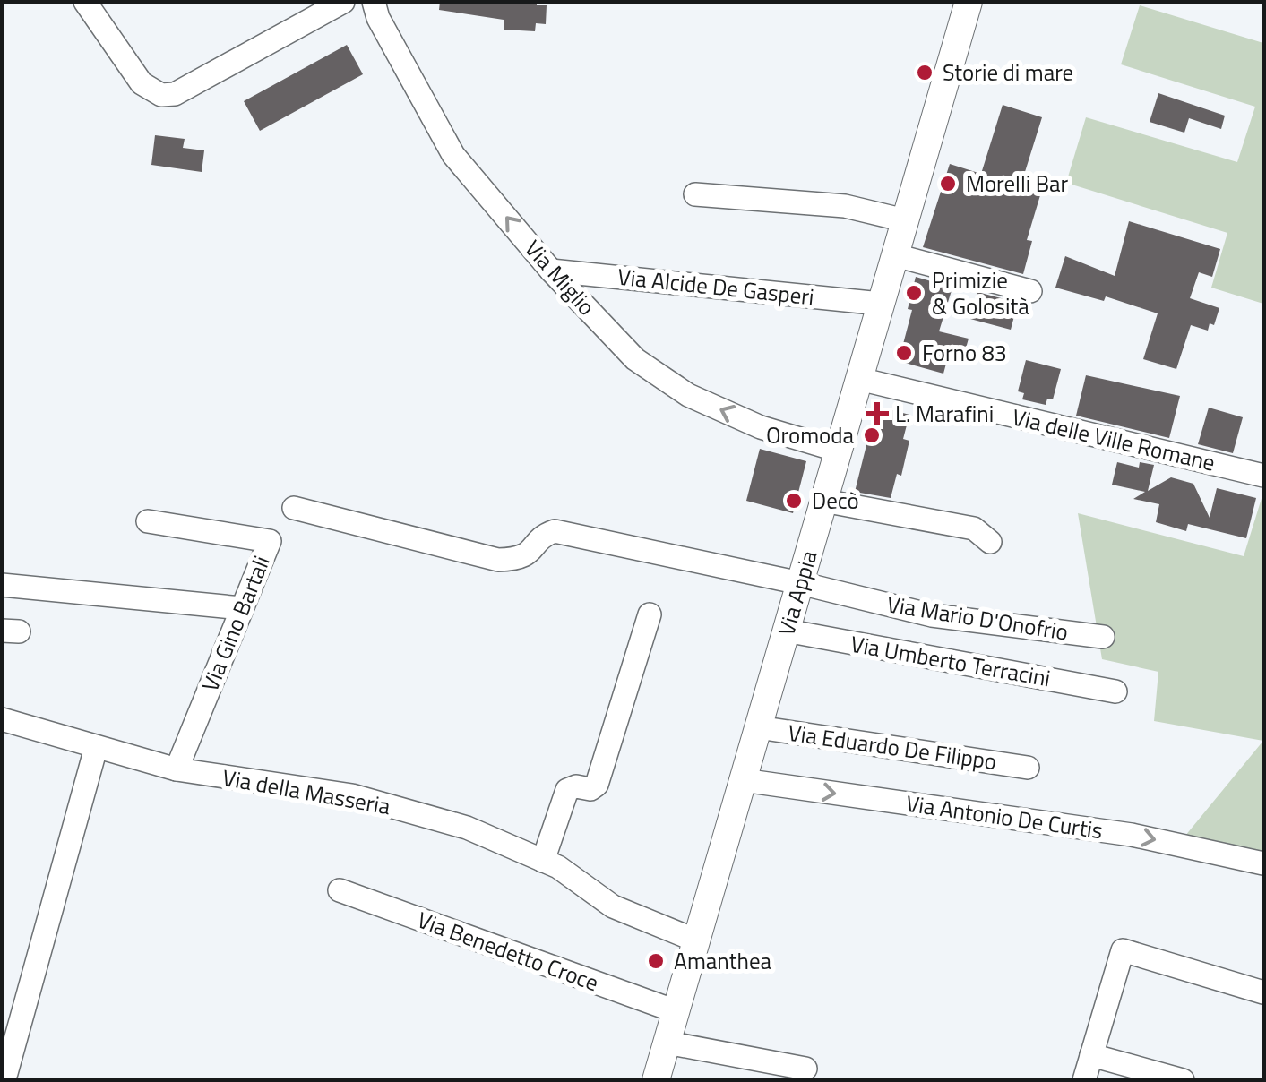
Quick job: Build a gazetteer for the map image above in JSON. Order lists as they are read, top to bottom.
{
  "streets": {
    "main road": ["Via Appia"],
    "street": [
      "Via Miglio",
      "Via Alcide De Gasperi",
      "Via delle Ville Romane",
      "Via Mario D'Onofrio",
      "Via Gino Bartali",
      "Via Umberto Terracini",
      "Via Eduardo De Filippo",
      "Via della Masseria",
      "Via Antonio De Curtis",
      "Via Benedetto Croce"
    ]
  },
  "crossings": [
    ["Via Miglio", "Via Alcide De Gasperi"],
    ["Via Miglio", "Via Appia"],
    ["Via Alcide De Gasperi", "Via Appia"],
    ["Via delle Ville Romane", "Via Appia"],
    ["Via Appia", "Via Mario D'Onofrio"],
    ["Via Appia", "Via Umberto Terracini"],
    ["Via Appia", "Via Eduardo De Filippo"],
    ["Via Appia", "Via della Masseria"],
    ["Via Appia", "Via Antonio De Curtis"],
    ["Via Appia", "Via Benedetto Croce"],
    ["Via Gino Bartali", "Via della Masseria"]
  ],
  "one_way": ["Via Miglio", "Via Antonio De Curtis"],
  "places": {
    "other": [
      "Storie di mare",
      "Morelli Bar",
      "Primizie & Golosità",
      "Forno 83",
      "Oromoda",
      "Decò",
      "Amanthea"
    ],
    "health": ["L. Marafini"]
  }
}
